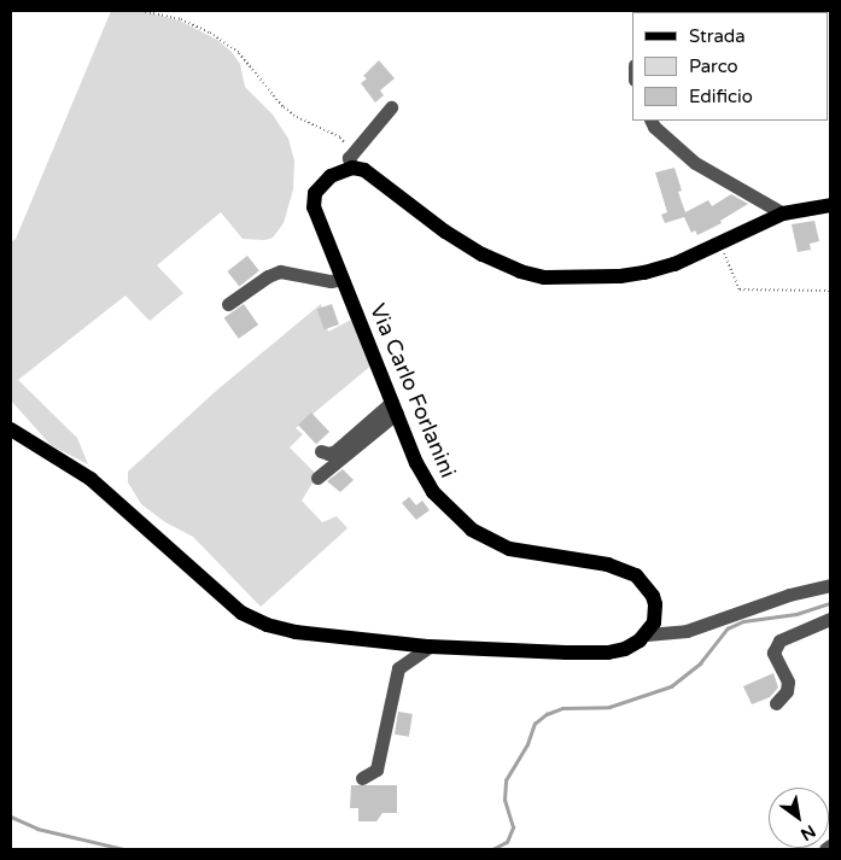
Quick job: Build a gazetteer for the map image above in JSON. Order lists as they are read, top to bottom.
{
  "streets": {
    "main road": ["Via Carlo Forlanini"]
  },
  "legend": ["Strada", "Parco", "Edificio"],
  "north": "bottom right"
}
